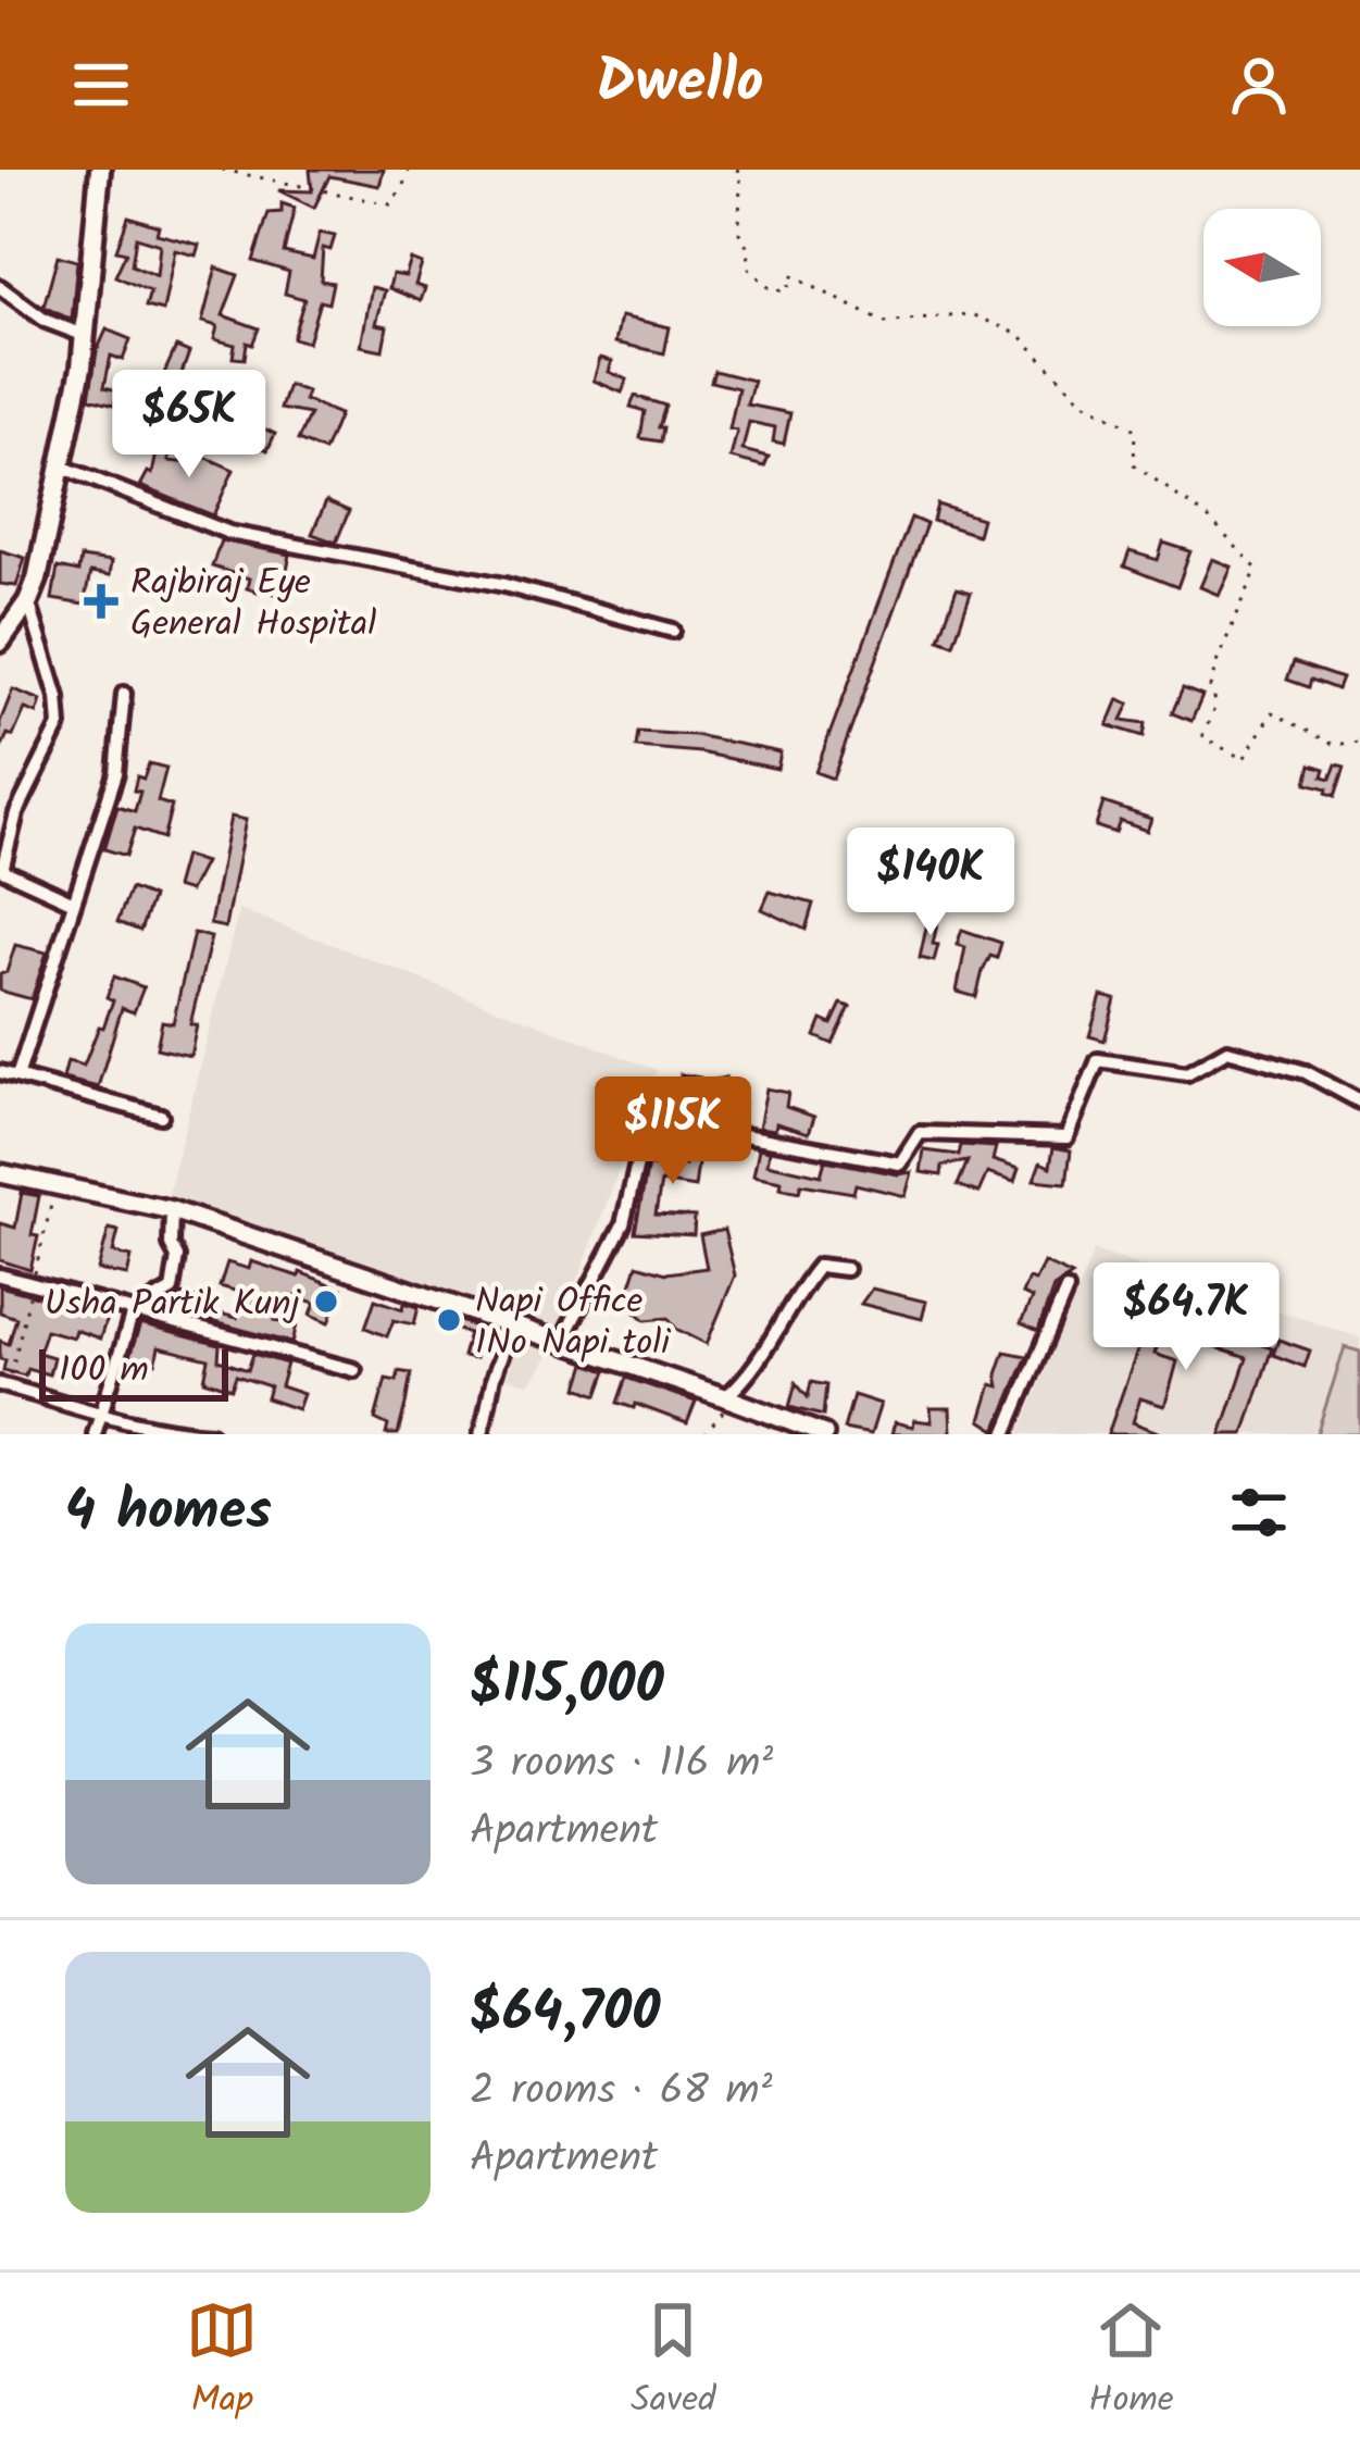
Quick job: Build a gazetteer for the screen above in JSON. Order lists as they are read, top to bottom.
{
  "places": {
    "health": ["Rajbiraj Eye General Hospital"],
    "other": ["Usha Partik Kunj", "Napi Office 1No Napi toli"]
  },
  "scale_bar": "100 m",
  "north": "left",
  "page": {
    "header": "Dwello",
    "price": [
      "$65K",
      "$140K",
      "$115K",
      "$64.7K"
    ],
    "scale": "100 m",
    "heading": "4 homes",
    "list": [
      {
        "name": "$115,000",
        "note": "3 rooms · 116 m² · Apartment"
      },
      {
        "name": "$64,700",
        "note": "2 rooms · 68 m² · Apartment"
      }
    ],
    "tabs": ["Map", "Saved", "Home"]
  }
}
